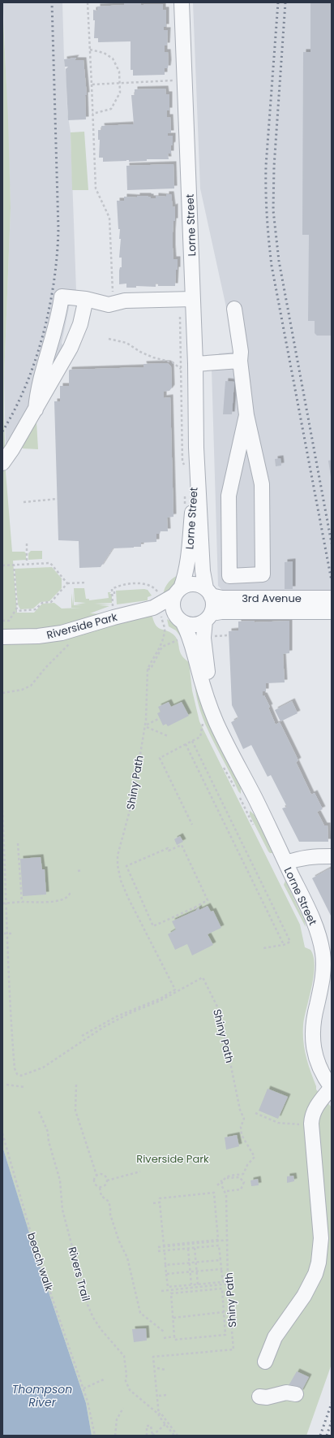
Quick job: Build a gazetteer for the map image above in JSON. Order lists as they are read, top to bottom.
{
  "streets": {
    "street": ["Lorne Street", "3rd Avenue", "Riverside Park"],
    "path": ["Shiny Path", "beach walk", "Rivers Trail"]
  },
  "crossings": [
    ["Lorne Street", "3rd Avenue"],
    ["Lorne Street", "Riverside Park"],
    ["3rd Avenue", "Riverside Park"],
    ["Riverside Park", "Shiny Path"],
    ["Shiny Path", "Rivers Trail"]
  ],
  "water": ["Thompson River"],
  "parks": ["Riverside Park"]
}
